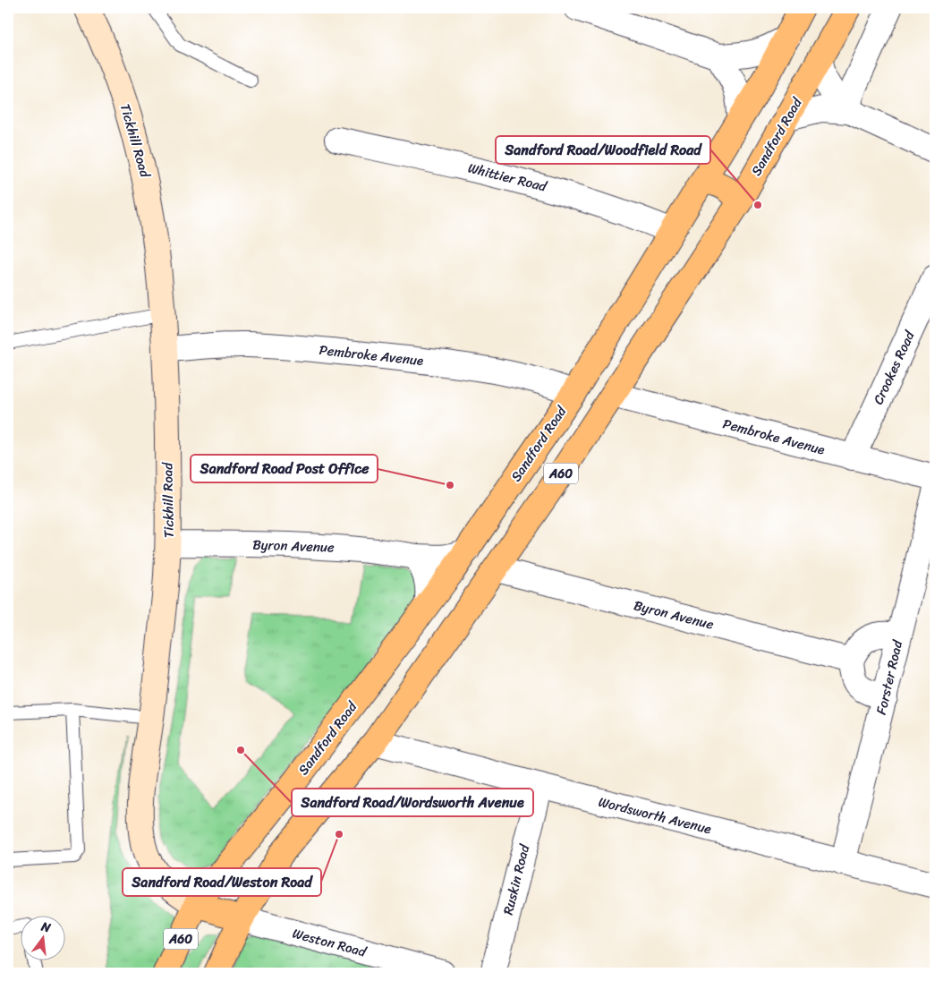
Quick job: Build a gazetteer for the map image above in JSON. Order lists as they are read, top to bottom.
{
  "streets": {
    "main road": ["Sandford Road", "A60"],
    "street": [
      "Tickhill Road",
      "Whittier Road",
      "Pembroke Avenue",
      "Crookes Road",
      "Byron Avenue",
      "Forster Road",
      "Wordsworth Avenue",
      "Ruskin Road",
      "Weston Road"
    ]
  },
  "crossings": [
    ["Sandford Road", "Tickhill Road"],
    ["Sandford Road", "Whittier Road"],
    ["Sandford Road", "Pembroke Avenue"],
    ["Sandford Road", "A60"],
    ["Sandford Road", "Byron Avenue"],
    ["Sandford Road", "Wordsworth Avenue"],
    ["Sandford Road", "Weston Road"],
    ["Tickhill Road", "Pembroke Avenue"],
    ["Tickhill Road", "A60"],
    ["Tickhill Road", "Byron Avenue"],
    ["Pembroke Avenue", "Crookes Road"],
    ["A60", "Weston Road"],
    ["Forster Road", "Wordsworth Avenue"],
    ["Wordsworth Avenue", "Ruskin Road"]
  ],
  "places": [
    "Sandford Road/Woodfield Road",
    "Sandford Road Post Office",
    "Sandford Road/Wordsworth Avenue",
    "Sandford Road/Weston Road"
  ],
  "north": "top"
}
